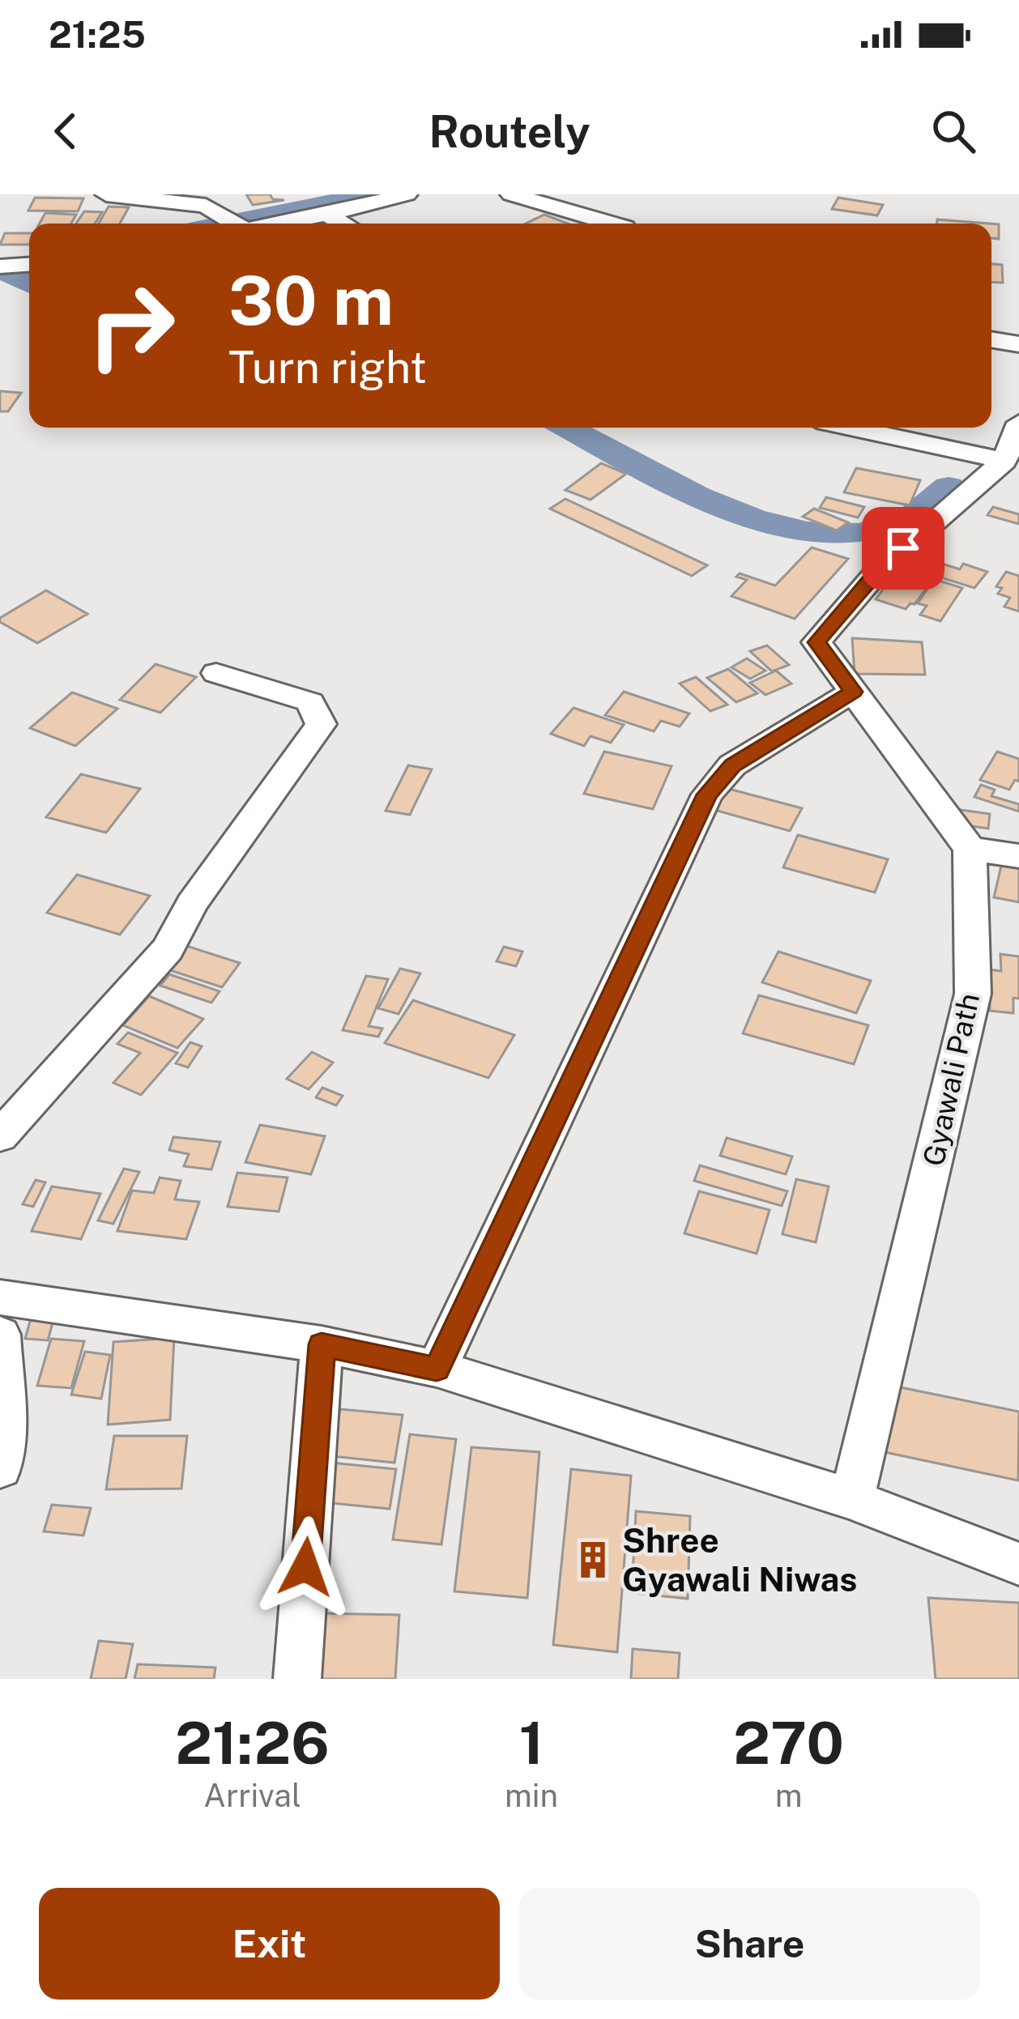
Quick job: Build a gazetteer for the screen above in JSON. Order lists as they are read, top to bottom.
{
  "streets": {
    "street": ["Gyawali Path"]
  },
  "places": {
    "building": ["Shree Gyawali Niwas"]
  },
  "page": {
    "status": "21:25",
    "header": "Routely",
    "turn": ["30 m", "Turn right"],
    "eta": [
      "21:26",
      "Arrival",
      "1",
      "min",
      "270",
      "m"
    ],
    "buttons": ["Exit", "Share"]
  }
}
